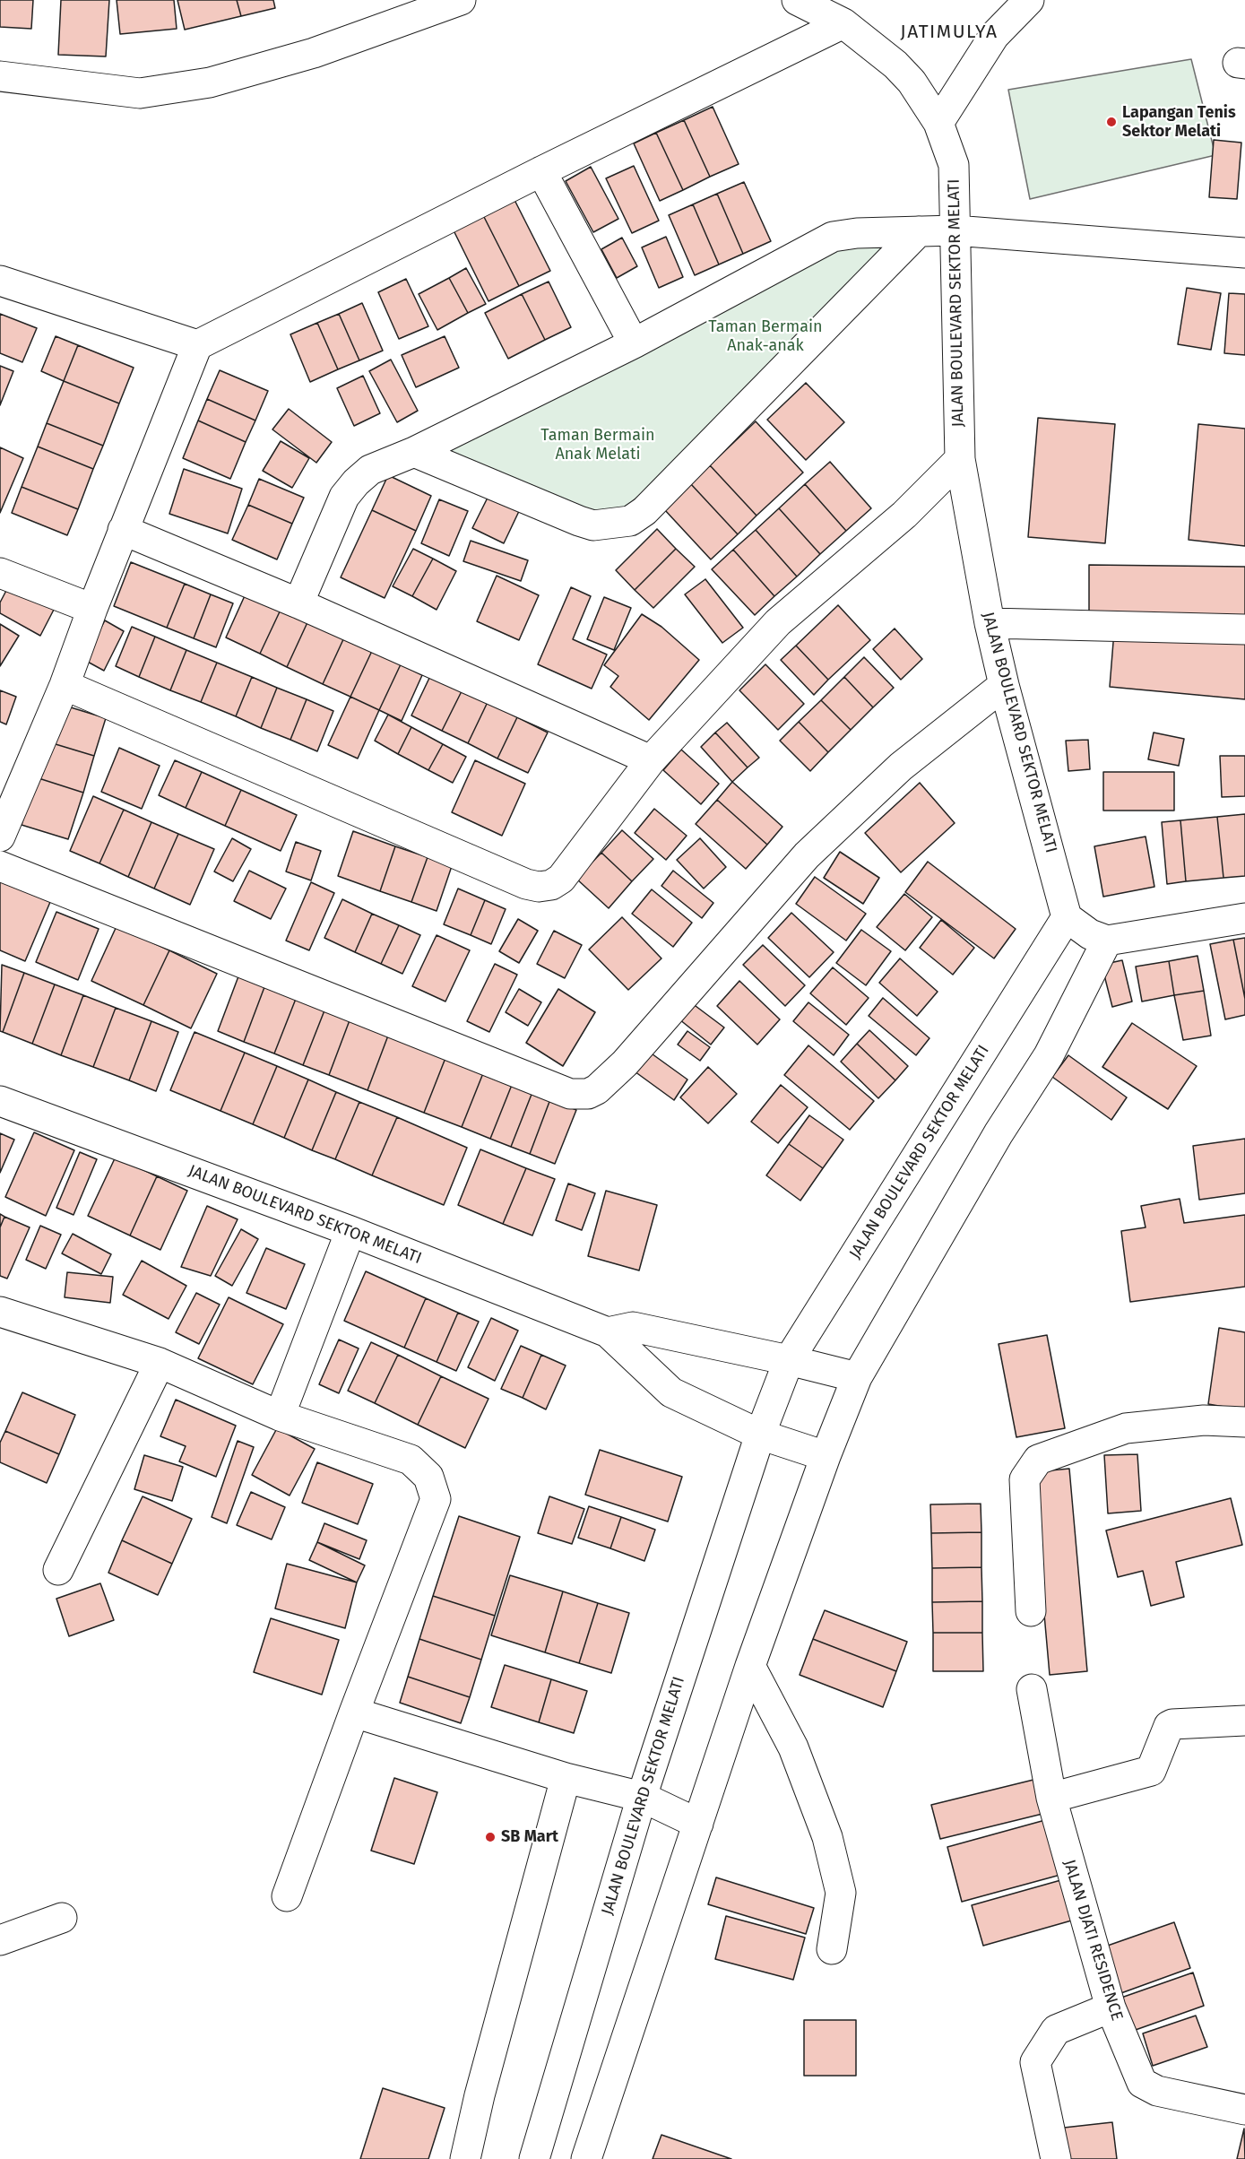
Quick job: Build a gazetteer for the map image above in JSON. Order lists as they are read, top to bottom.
{
  "streets": {
    "street": ["JALAN BOULEVARD SEKTOR MELATI", "JALAN DJATI RESIDENCE"]
  },
  "districts": ["JATIMULYA"],
  "parks": ["Taman Bermain Anak-anak", "Taman Bermain Anak Melati"],
  "places": ["Lapangan Tenis Sektor Melati", "SB Mart"]
}
